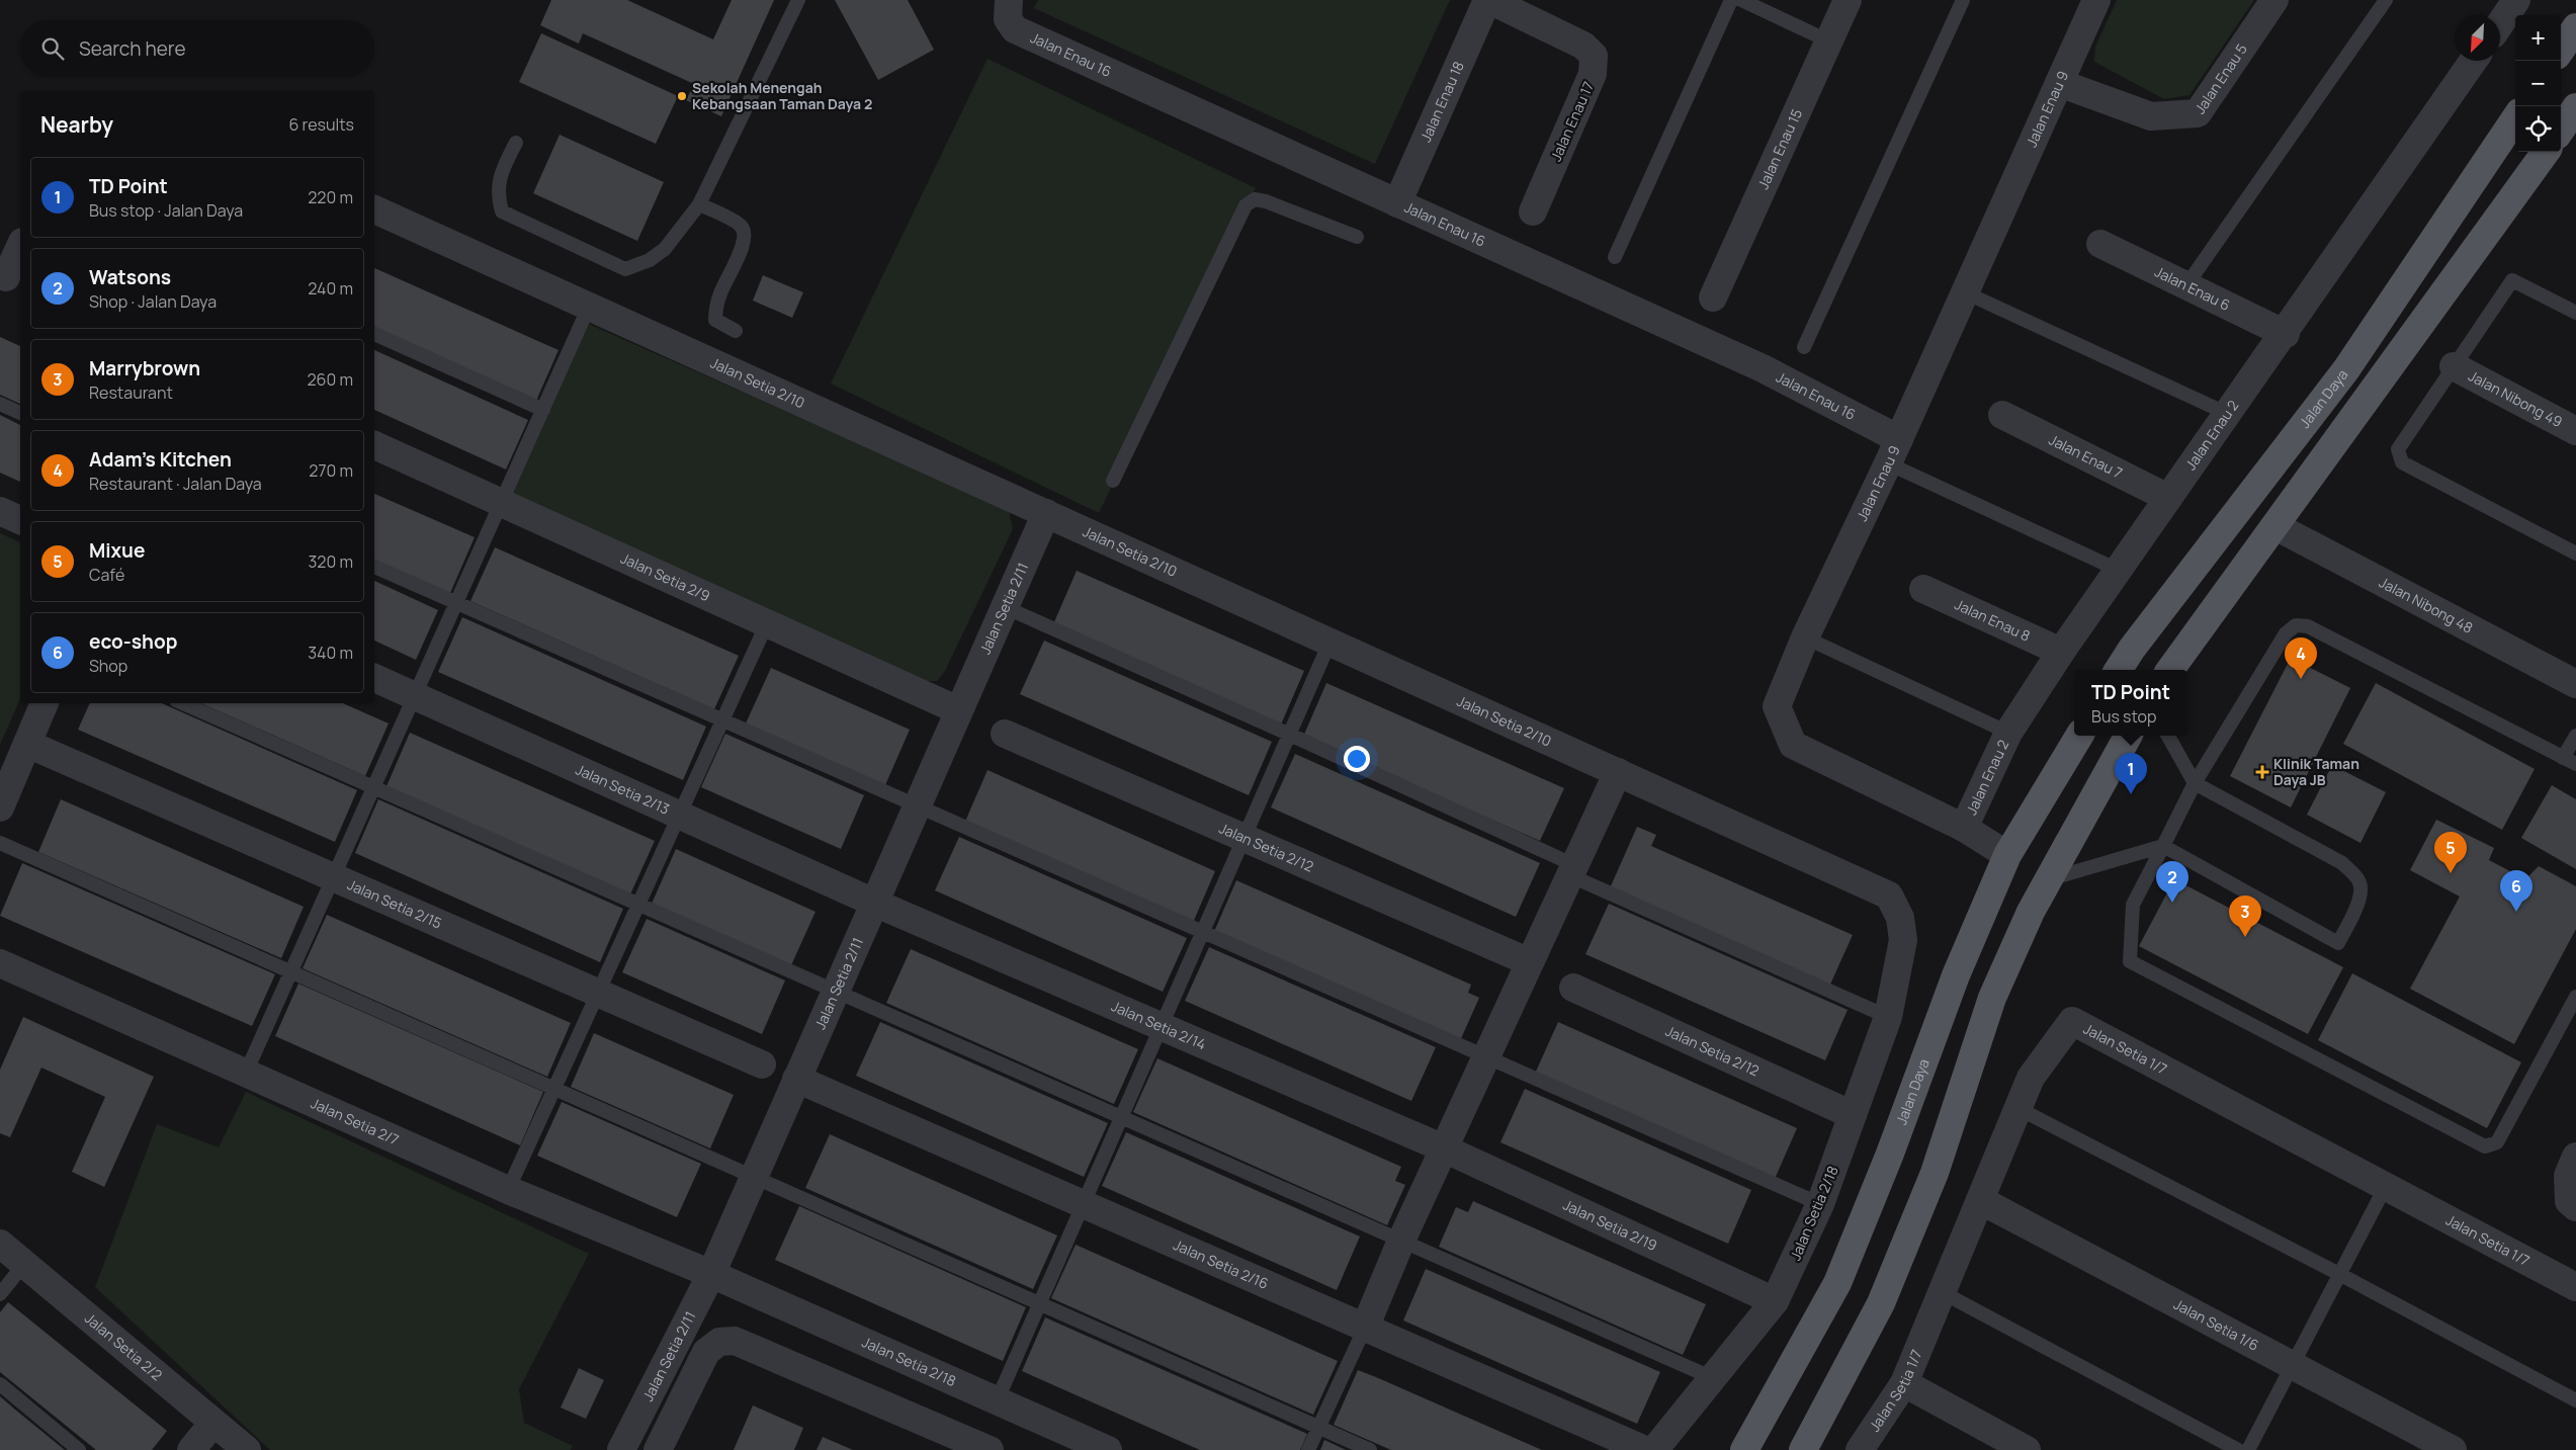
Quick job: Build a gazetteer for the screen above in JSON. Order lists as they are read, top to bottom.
{
  "streets": {
    "main road": ["Jalan Daya"],
    "street": [
      "Jalan Enau 16",
      "Jalan Enau 5",
      "Jalan Enau 18",
      "Jalan Enau 9",
      "Jalan Enau 17",
      "Jalan Enau 15",
      "Jalan Enau 6",
      "Jalan Setia 2/10",
      "Jalan Nibong 49",
      "Jalan Enau 2",
      "Jalan Enau 7",
      "Jalan Setia 2/9",
      "Jalan Nibong 48",
      "Jalan Setia 2/11",
      "Jalan Enau 8",
      "Jalan Setia 2/13",
      "Jalan Setia 2/12",
      "Jalan Setia 2/15",
      "Jalan Setia 2/14",
      "Jalan Setia 1/7",
      "Jalan Setia 2/7",
      "Jalan Setia 2/18",
      "Jalan Setia 2/19",
      "Jalan Setia 2/16",
      "Jalan Setia 1/6",
      "Jalan Setia 2/2"
    ]
  },
  "crossings": [
    ["Jalan Enau 16", "Jalan Enau 18"],
    ["Jalan Enau 16", "Jalan Enau 9"],
    ["Jalan Enau 5", "Jalan Enau 9"],
    ["Jalan Enau 18", "Jalan Enau 17"],
    ["Jalan Enau 9", "Jalan Daya"],
    ["Jalan Enau 9", "Jalan Enau 2"],
    ["Jalan Enau 6", "Jalan Enau 2"],
    ["Jalan Setia 2/10", "Jalan Setia 2/11"],
    ["Jalan Setia 2/10", "Jalan Setia 2/18"],
    ["Jalan Enau 2", "Jalan Enau 7"],
    ["Jalan Enau 2", "Jalan Enau 8"],
    ["Jalan Setia 2/9", "Jalan Setia 2/11"],
    ["Jalan Setia 2/11", "Jalan Setia 2/13"],
    ["Jalan Setia 2/11", "Jalan Setia 2/14"],
    ["Jalan Setia 2/11", "Jalan Setia 2/7"],
    ["Jalan Setia 2/11", "Jalan Setia 2/18"],
    ["Jalan Setia 2/11", "Jalan Setia 2/16"],
    ["Jalan Setia 2/13", "Jalan Setia 2/14"],
    ["Jalan Setia 2/12", "Jalan Setia 2/18"],
    ["Jalan Setia 2/14", "Jalan Setia 2/19"],
    ["Jalan Setia 1/7", "Jalan Setia 1/6"],
    ["Jalan Setia 2/7", "Jalan Setia 2/18"],
    ["Jalan Setia 2/18", "Jalan Setia 2/19"]
  ],
  "places": {
    "other": ["Sekolah Menengah Kebangsaan Taman Daya 2"],
    "health": ["Klinik Taman Daya JB"]
  },
  "north": "bottom left",
  "page": {
    "map_buttons": ["+", "−"],
    "search": "Search here",
    "heading": ["Nearby", "6 results"],
    "list": [
      {
        "mark": "1",
        "name": "TD Point",
        "note": "Bus stop · Jalan Daya",
        "value": "220 m"
      },
      {
        "mark": "2",
        "name": "Watsons",
        "note": "Shop · Jalan Daya",
        "value": "240 m"
      },
      {
        "mark": "3",
        "name": "Marrybrown",
        "note": "Restaurant",
        "value": "260 m"
      },
      {
        "mark": "4",
        "name": "Adam’s Kitchen",
        "note": "Restaurant · Jalan Daya",
        "value": "270 m"
      },
      {
        "mark": "5",
        "name": "Mixue",
        "note": "Café",
        "value": "320 m"
      },
      {
        "mark": "6",
        "name": "eco-shop",
        "note": "Shop",
        "value": "340 m"
      }
    ],
    "pins": [
      "4",
      "1",
      "5",
      "2",
      "6",
      "3"
    ],
    "popup": ["TD Point", "Bus stop"]
  }
}
